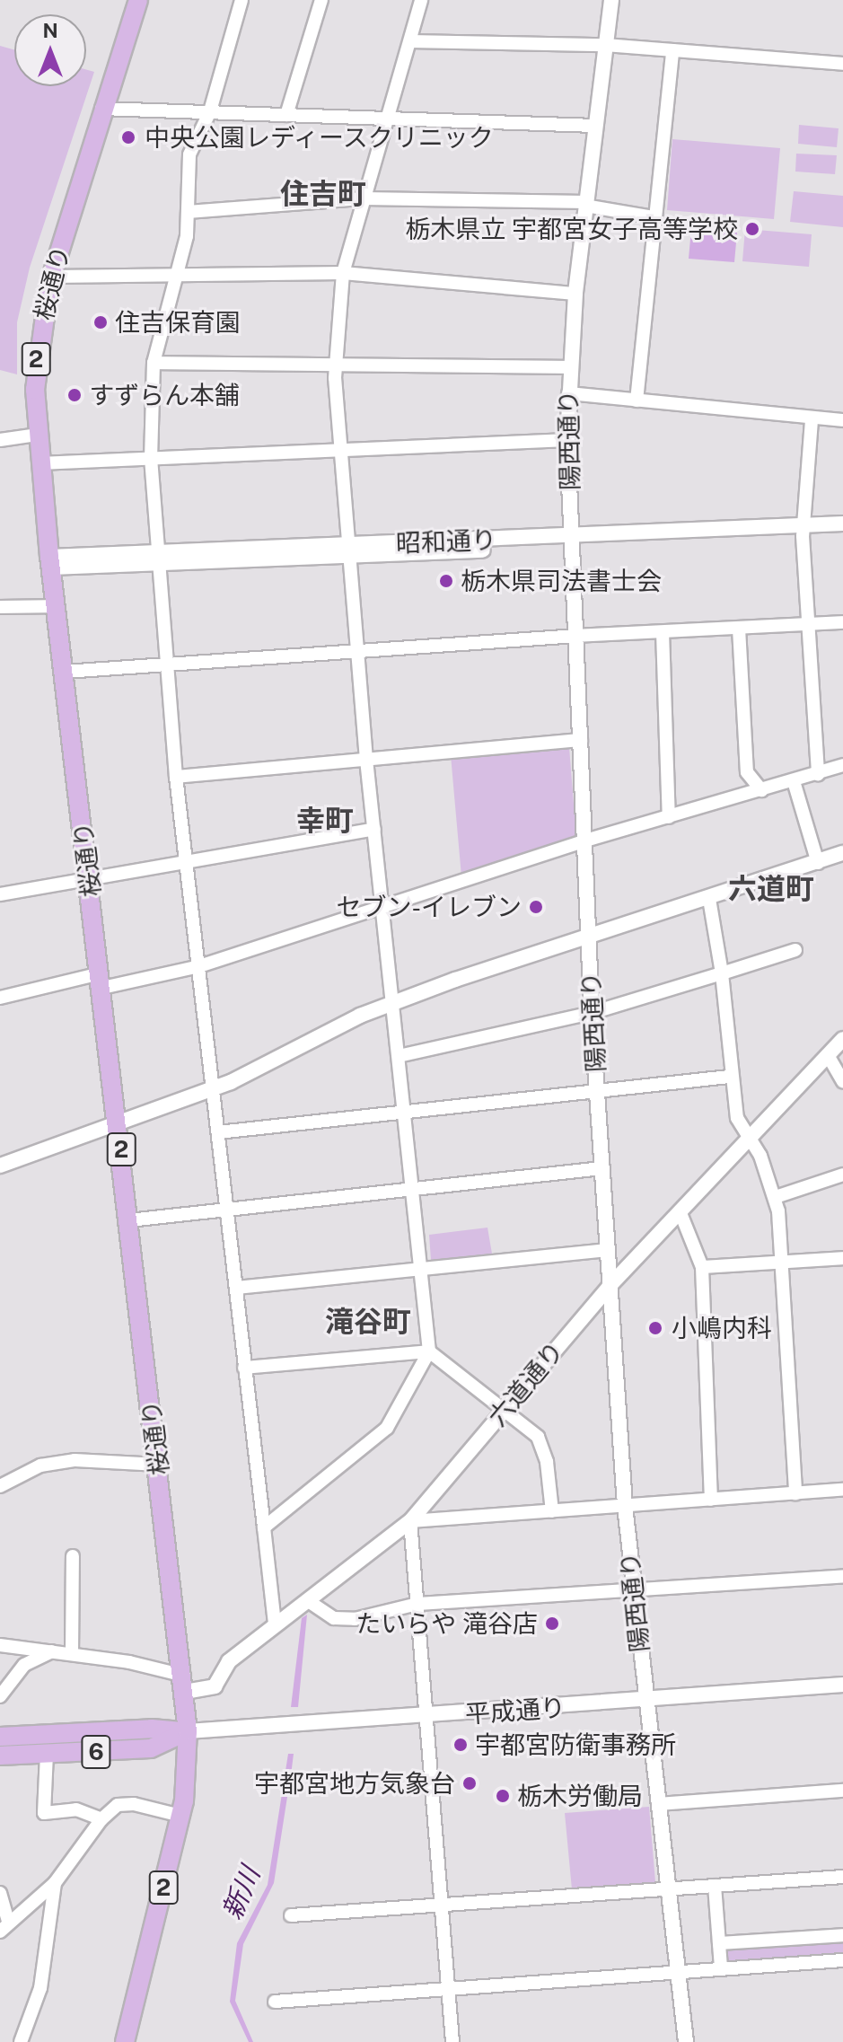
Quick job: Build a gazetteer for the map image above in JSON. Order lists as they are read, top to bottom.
{
  "streets": {
    "main road": ["桜通り", "2", "6"],
    "street": [
      "陽西通り",
      "昭和通り",
      "六道通り",
      "平成通り"
    ]
  },
  "crossings": [
    ["桜通り", "2"],
    ["桜通り", "昭和通り"],
    ["桜通り", "六道通り"],
    ["桜通り", "平成通り"],
    ["桜通り", "6"],
    ["2", "平成通り"],
    ["2", "6"],
    ["陽西通り", "昭和通り"],
    ["陽西通り", "六道通り"],
    ["陽西通り", "平成通り"],
    ["平成通り", "6"]
  ],
  "districts": [
    "住吉町",
    "幸町",
    "六道町",
    "滝谷町"
  ],
  "water": ["新川"],
  "places": [
    "中央公園レディースクリニック",
    "栃木県立 宇都宮女子高等学校",
    "住吉保育園",
    "すずらん本舗",
    "栃木県司法書士会",
    "セブン-イレブン",
    "小嶋内科",
    "たいらや 滝谷店",
    "宇都宮防衛事務所",
    "宇都宮地方気象台",
    "栃木労働局"
  ],
  "north": "top"
}
